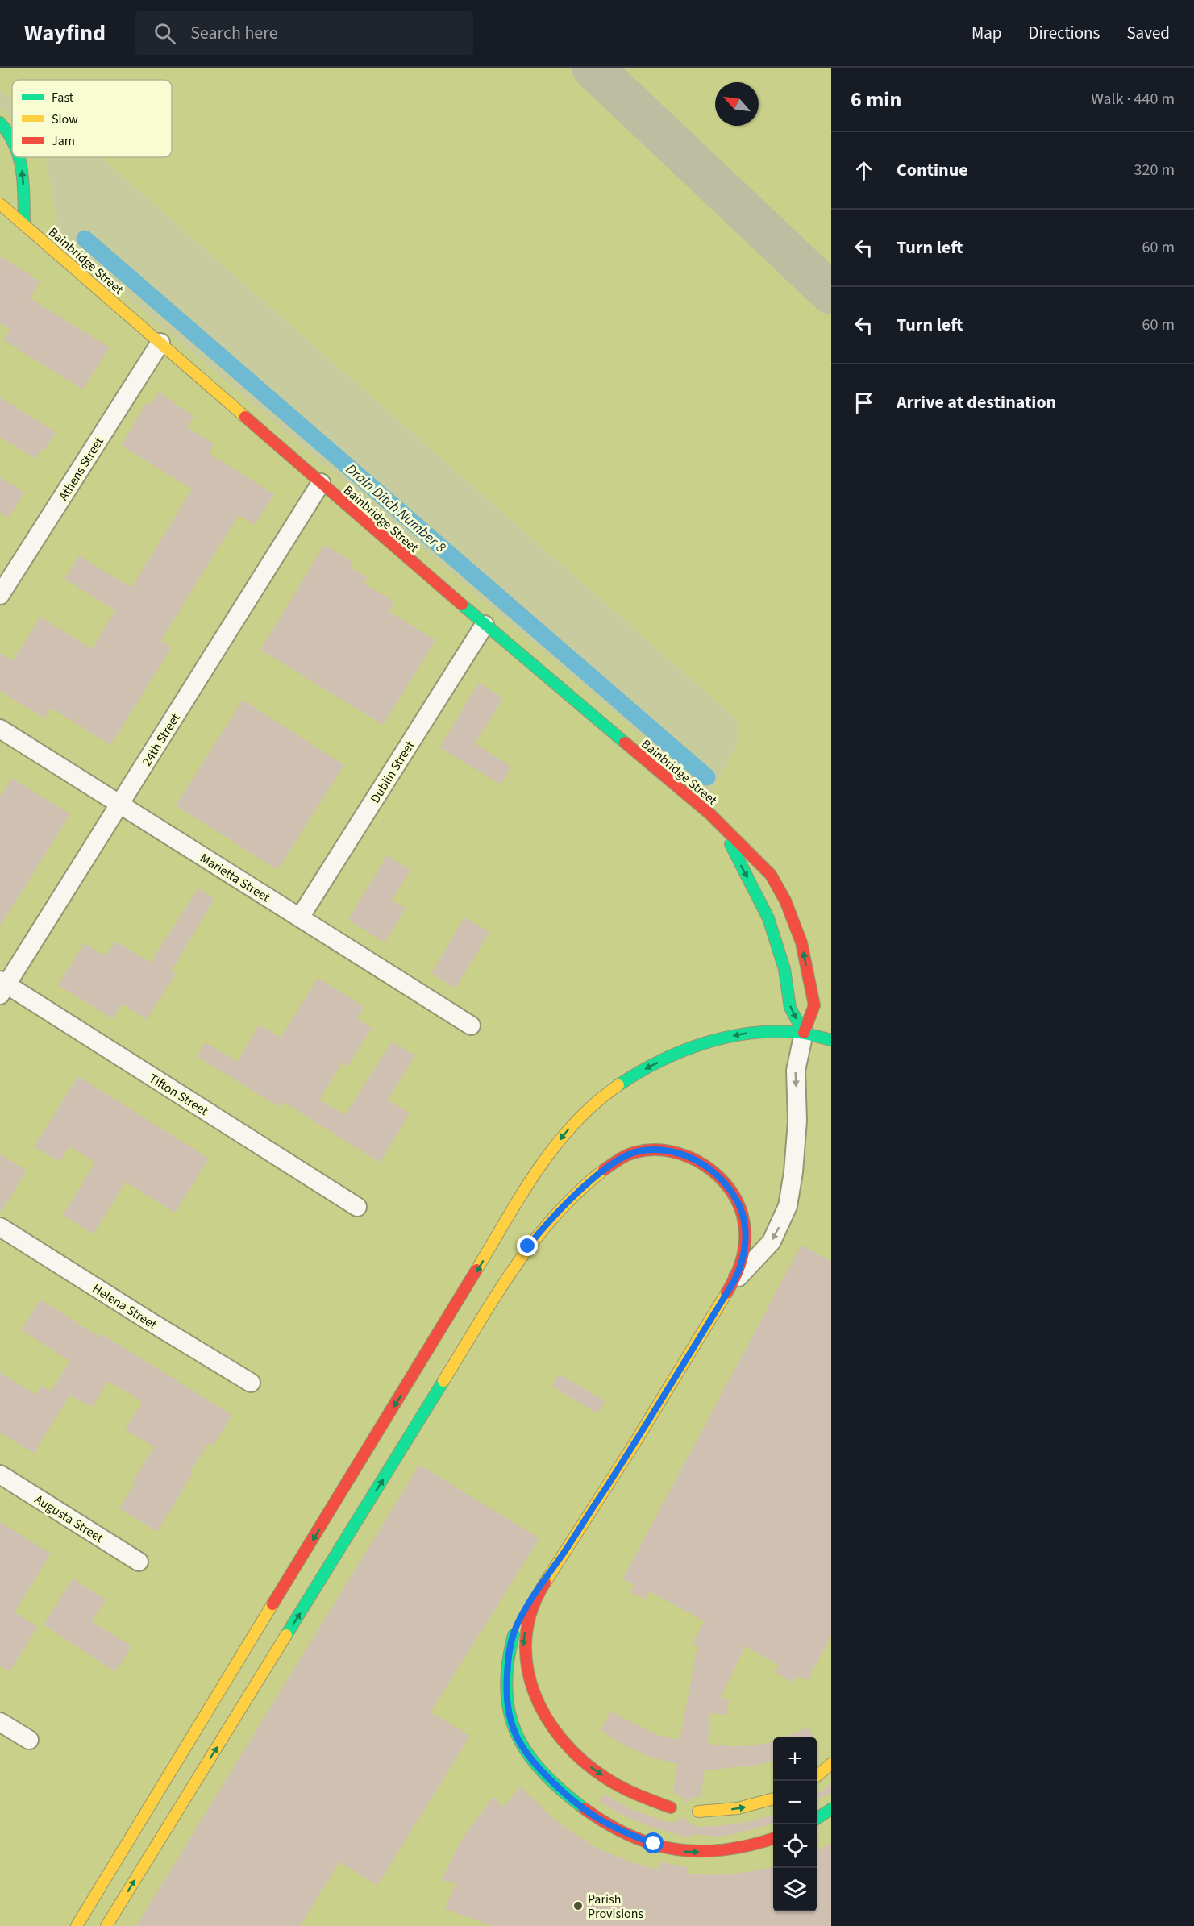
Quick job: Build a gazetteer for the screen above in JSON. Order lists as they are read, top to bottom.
{
  "streets": {
    "main road": ["Bainbridge Street"],
    "street": [
      "Athens Street",
      "24th Street",
      "Dublin Street",
      "Marietta Street",
      "Tifton Street",
      "Helena Street",
      "Augusta Street"
    ]
  },
  "crossings": [
    ["Bainbridge Street", "Athens Street"],
    ["Bainbridge Street", "24th Street"],
    ["Bainbridge Street", "Dublin Street"],
    ["24th Street", "Marietta Street"],
    ["24th Street", "Tifton Street"],
    ["Dublin Street", "Marietta Street"]
  ],
  "water": ["Drain Ditch Number 8"],
  "places": ["Parish Provisions"],
  "legend": ["Fast", "Slow", "Jam"],
  "north": "top left",
  "page": {
    "header": "Wayfind",
    "search": "Search here",
    "nav": ["Map", "Directions", "Saved"],
    "heading": ["6 min", "Walk · 440 m"],
    "list": [
      ["Continue", "320 m"],
      ["Turn left", "60 m"],
      ["Turn left", "60 m"],
      "Arrive at destination"
    ],
    "map_buttons": ["+", "−"]
  }
}
